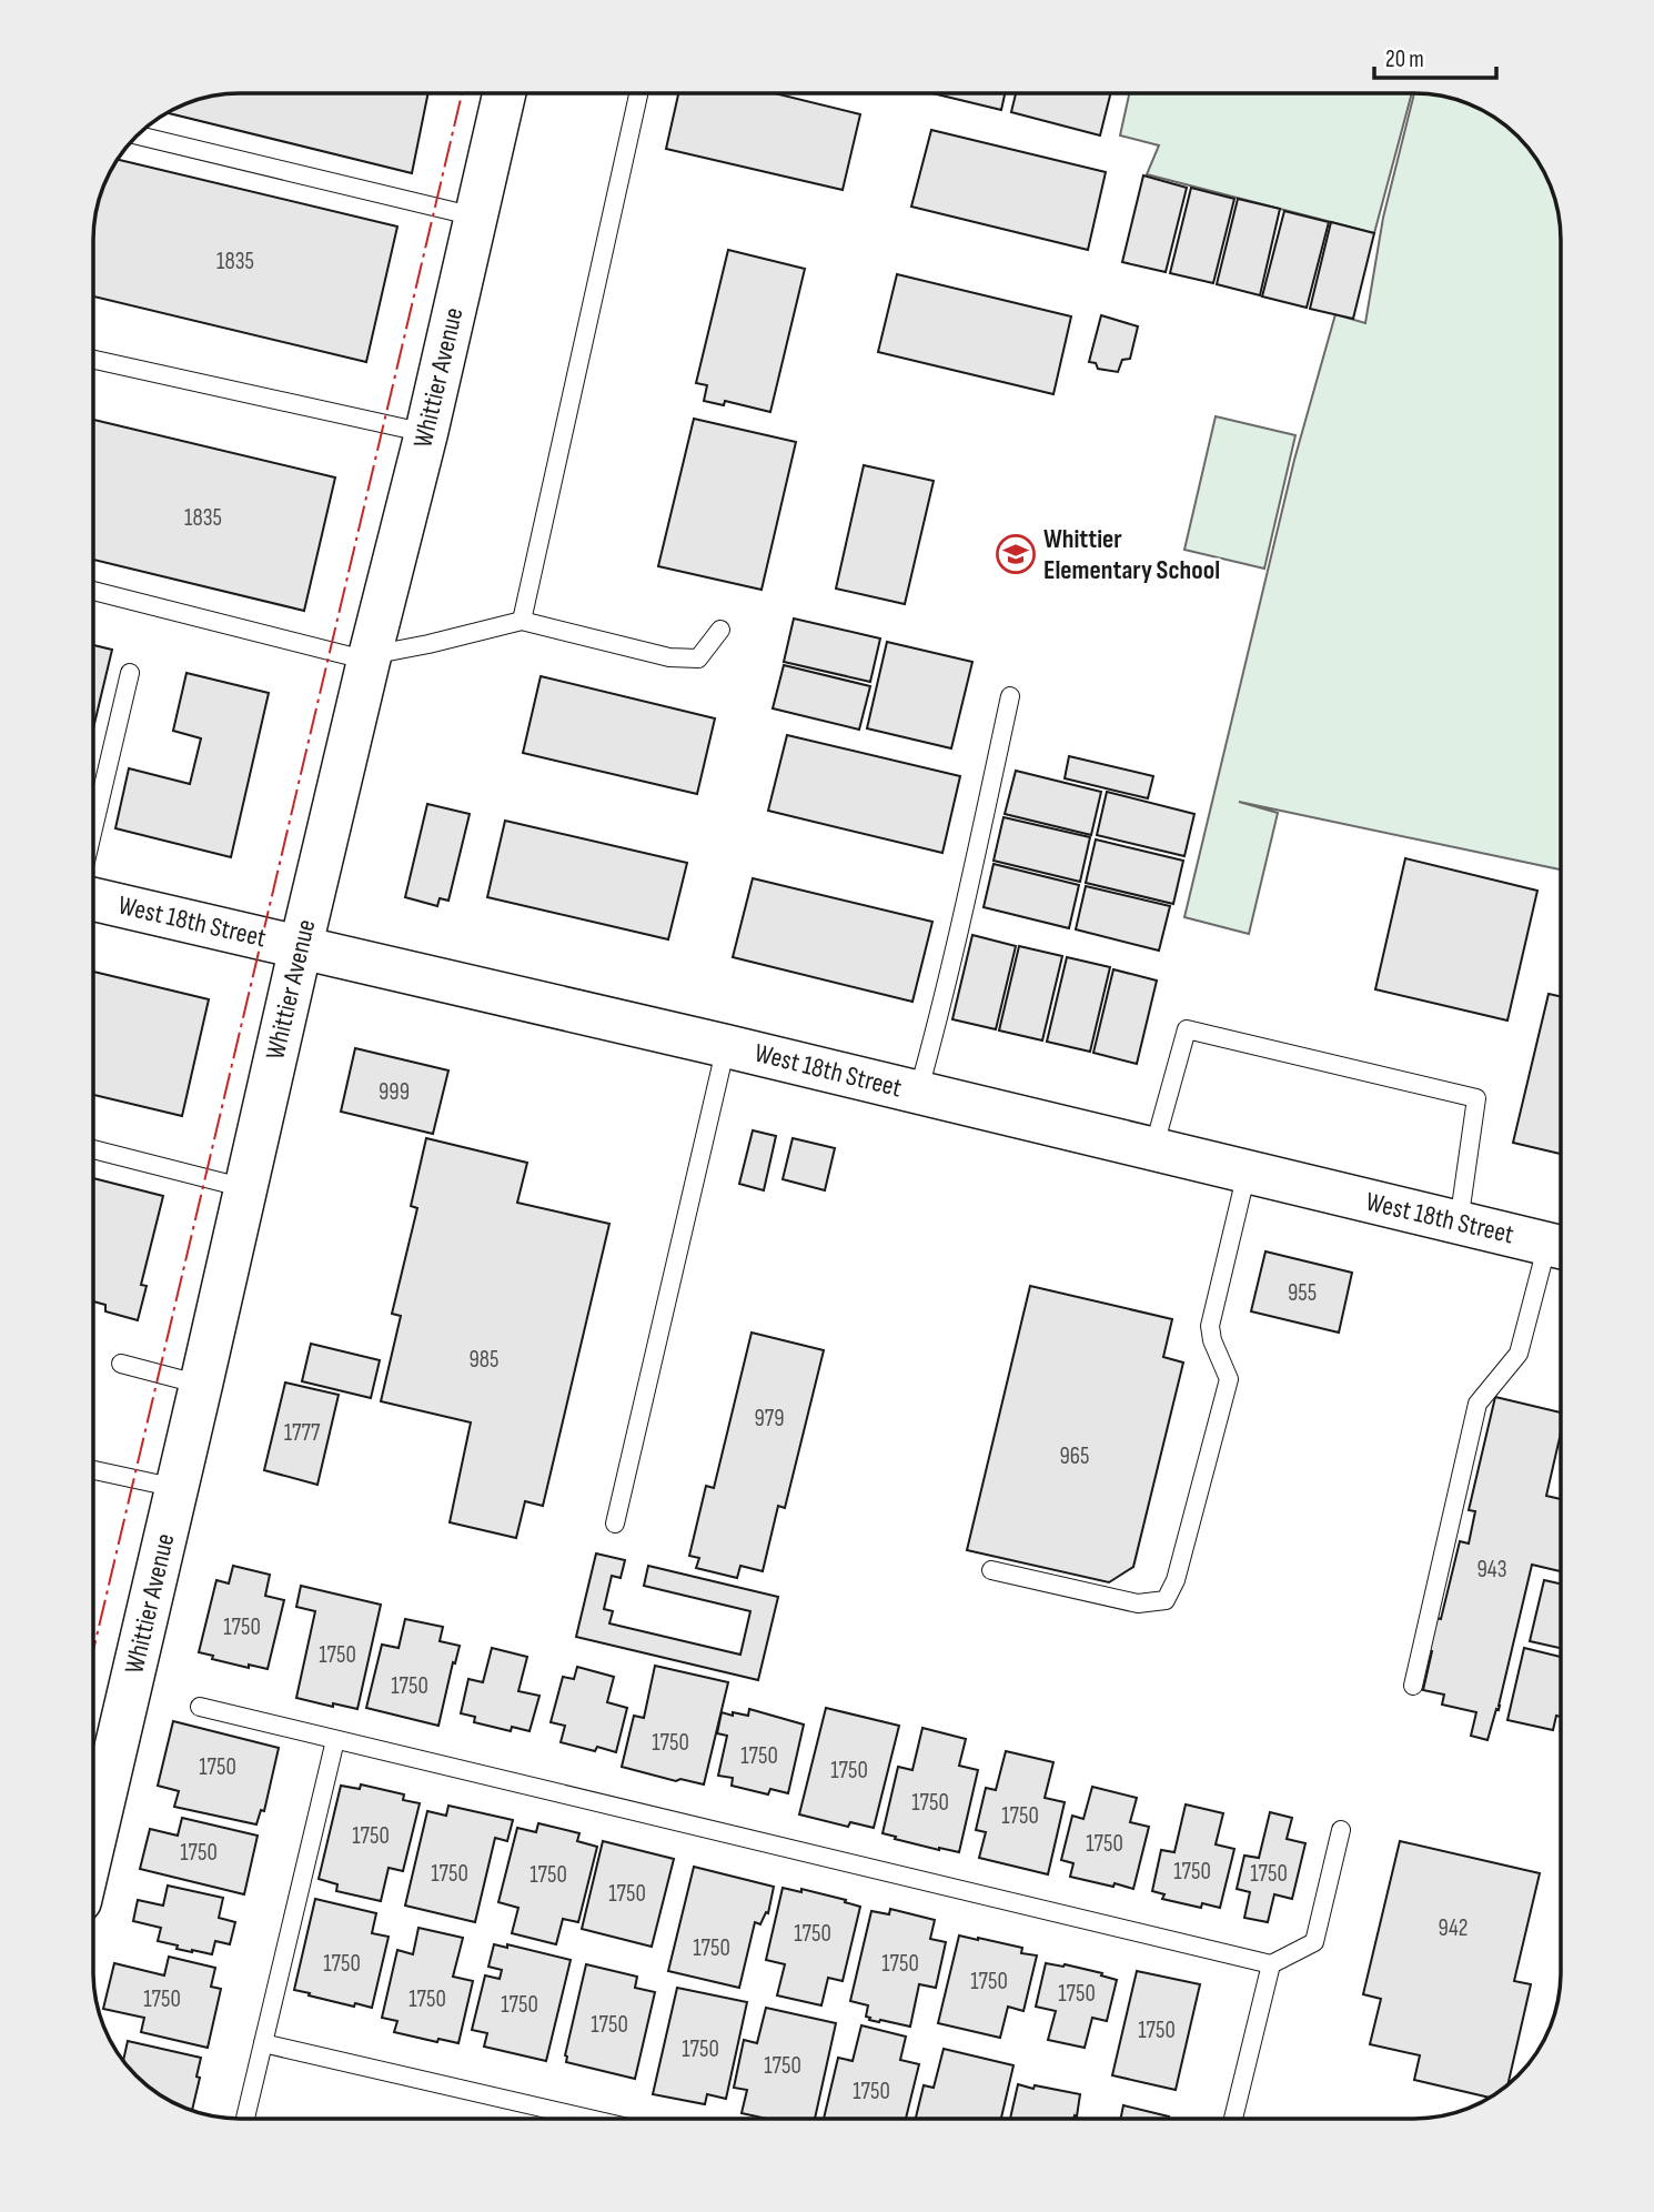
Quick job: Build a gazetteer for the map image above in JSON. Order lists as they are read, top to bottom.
{
  "streets": {
    "street": ["Whittier Avenue", "West 18th Street"]
  },
  "crossings": [
    ["Whittier Avenue", "West 18th Street"]
  ],
  "places": {
    "school or university": ["Whittier Elementary School"]
  },
  "house_numbers": [
    "1835",
    "1835",
    "999",
    "955",
    "985",
    "979",
    "1777",
    "965",
    "943",
    "1750",
    "1750",
    "1750",
    "1750",
    "1750",
    "1750",
    "1750",
    "1750",
    "1750",
    "1750",
    "1750",
    "1750",
    "1750",
    "1750",
    "1750",
    "1750",
    "1750",
    "942",
    "1750",
    "1750",
    "1750",
    "1750",
    "1750",
    "1750",
    "1750",
    "1750",
    "1750",
    "1750",
    "1750",
    "1750",
    "1750",
    "1750"
  ],
  "scale_bar": "20 m"
}
